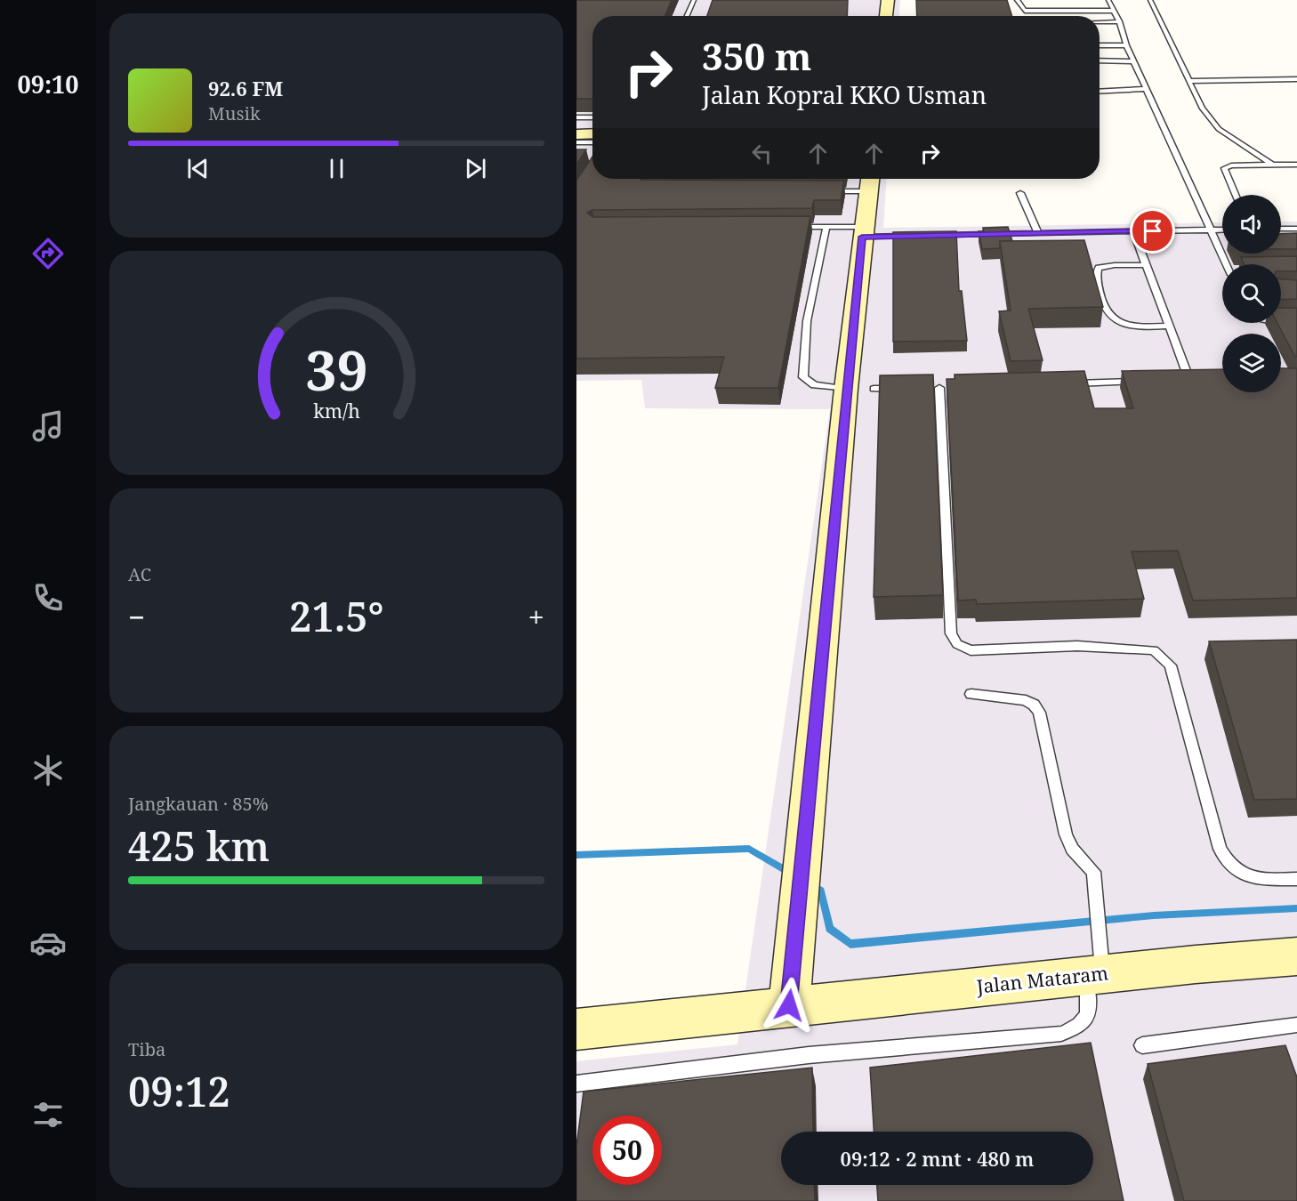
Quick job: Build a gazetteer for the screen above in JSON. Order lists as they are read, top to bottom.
{
  "streets": {
    "main road": ["Jalan Mataram"]
  },
  "page": {
    "tabs": "09:10",
    "turn": ["350 m", "Jalan Kopral KKO Usman"],
    "song": ["92.6 FM", "Musik"],
    "tile": [
      "AC",
      ["Jangkauan · 85%", "425 km"],
      ["Tiba", "09:12"]
    ],
    "heat": ["−", "21.5°", "+"],
    "limit": "50",
    "trip": "09:12 · 2 mnt · 480 m",
    "gauge": ["39", "km/h"]
  }
}
